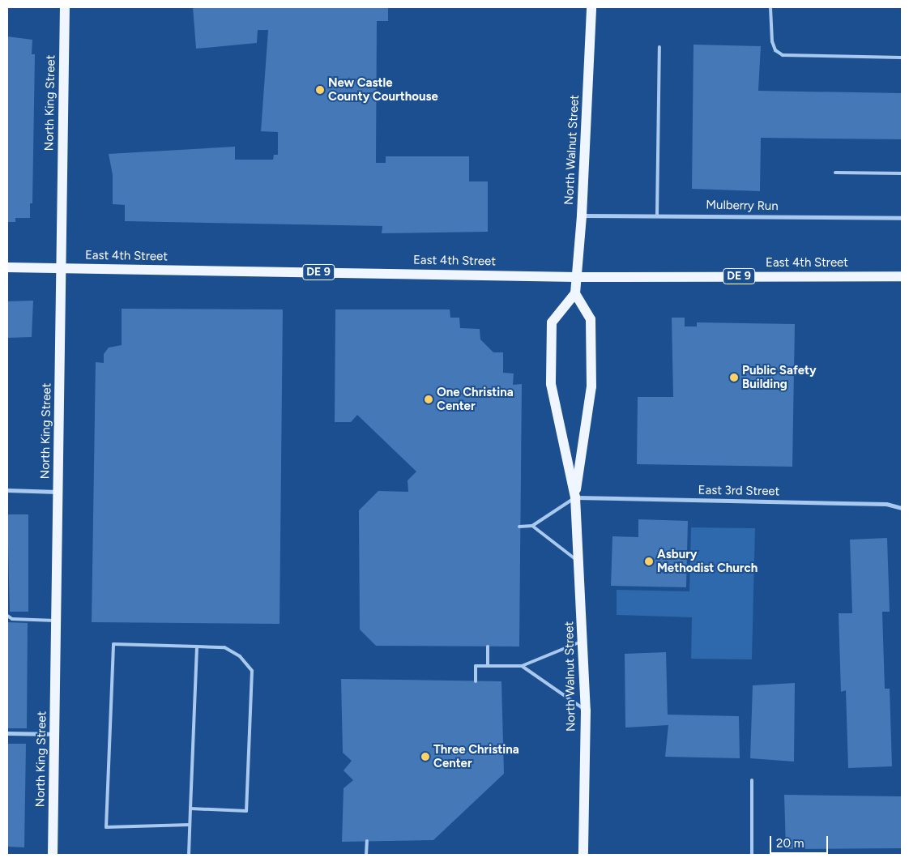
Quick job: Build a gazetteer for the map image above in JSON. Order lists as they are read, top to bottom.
{
  "streets": {
    "main road": [
      "North King Street",
      "North Walnut Street",
      "East 4th Street",
      "DE 9"
    ],
    "street": ["Mulberry Run", "East 3rd Street"]
  },
  "crossings": [
    ["North King Street", "East 4th Street"],
    ["North Walnut Street", "Mulberry Run"],
    ["North Walnut Street", "East 4th Street"],
    ["North Walnut Street", "East 3rd Street"]
  ],
  "places": [
    "New Castle County Courthouse",
    "Public Safety Building",
    "One Christina Center",
    "Asbury Methodist Church",
    "Three Christina Center"
  ],
  "scale_bar": "20 m"
}
